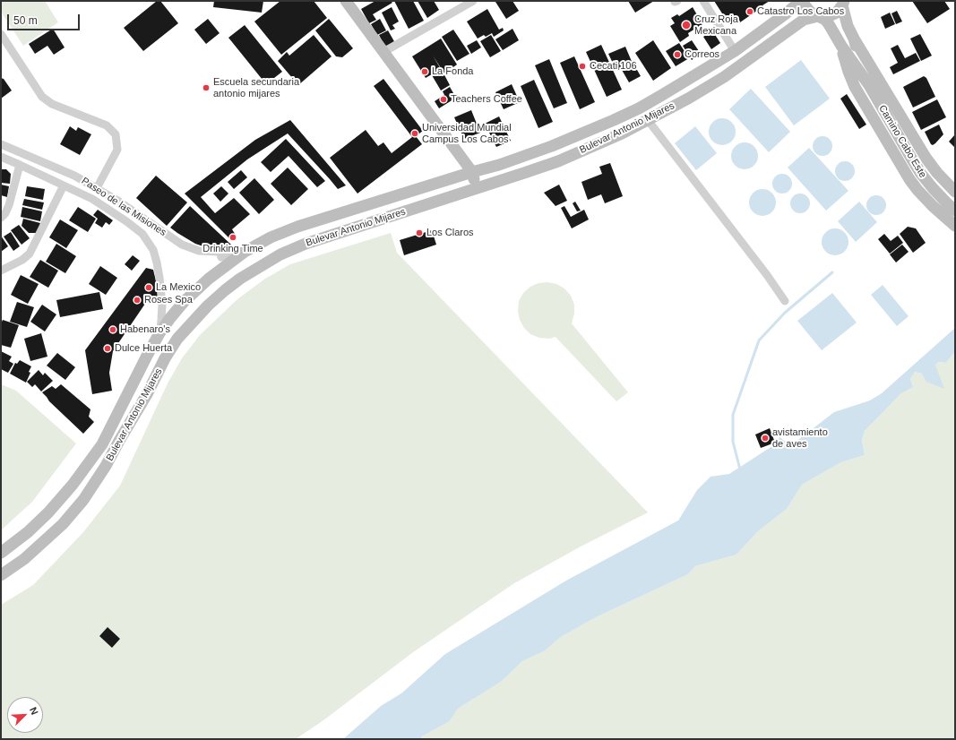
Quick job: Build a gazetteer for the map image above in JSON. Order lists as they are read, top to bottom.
{
  "streets": {
    "main road": ["Bulevar Antonio Mijares", "Camino Cabo Este"],
    "street": ["Paseo de las Misiones"]
  },
  "crossings": [
    ["Bulevar Antonio Mijares", "Camino Cabo Este"],
    ["Bulevar Antonio Mijares", "Paseo de las Misiones"]
  ],
  "places": [
    "Catastro Los Cabos",
    "Cruz Roja Mexicana",
    "Correos",
    "Cecati 106",
    "La Fonda",
    "Escuela secundaria antonio mijares",
    "Teachers Coffee",
    "Universidad Mundial Campus Los Cabos",
    "Los Claros",
    "Drinking Time",
    "La Mexico",
    "Roses Spa",
    "Habenaro's",
    "Dulce Huerta",
    "avistamiento de aves"
  ],
  "scale_bar": "50 m",
  "north": "top right"
}
